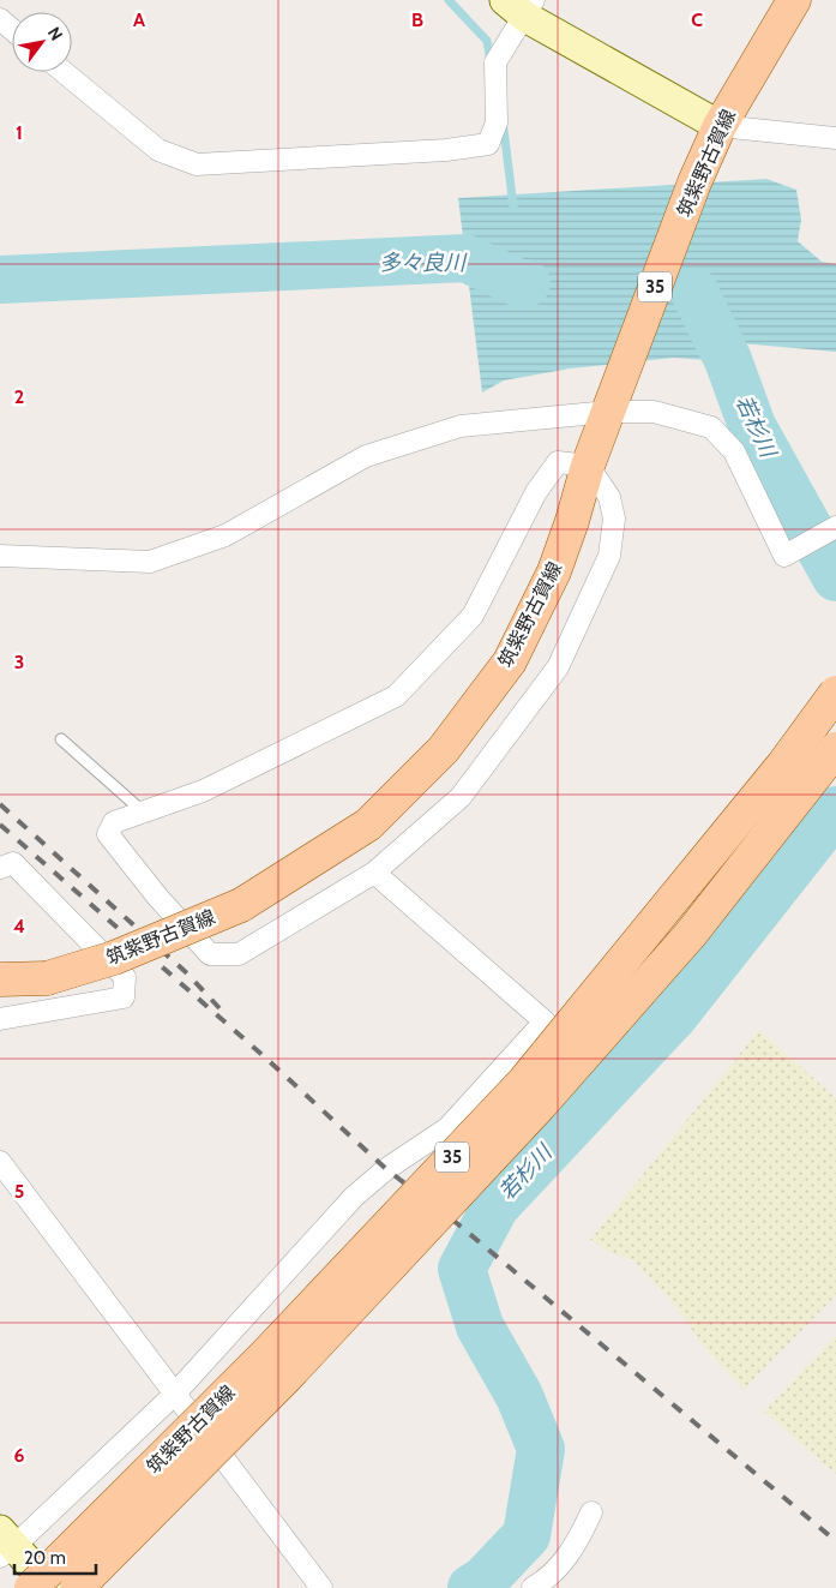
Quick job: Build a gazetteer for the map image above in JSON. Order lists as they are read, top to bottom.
{
  "streets": {
    "main road": ["筑紫野古賀線", "35"]
  },
  "water": ["多々良川", "若杉川"],
  "scale_bar": "20 m",
  "north": "top right",
  "grid": {
    "columns": ["A", "B", "C"],
    "rows": [
      "1",
      "2",
      "3",
      "4",
      "5",
      "6"
    ]
  }
}
